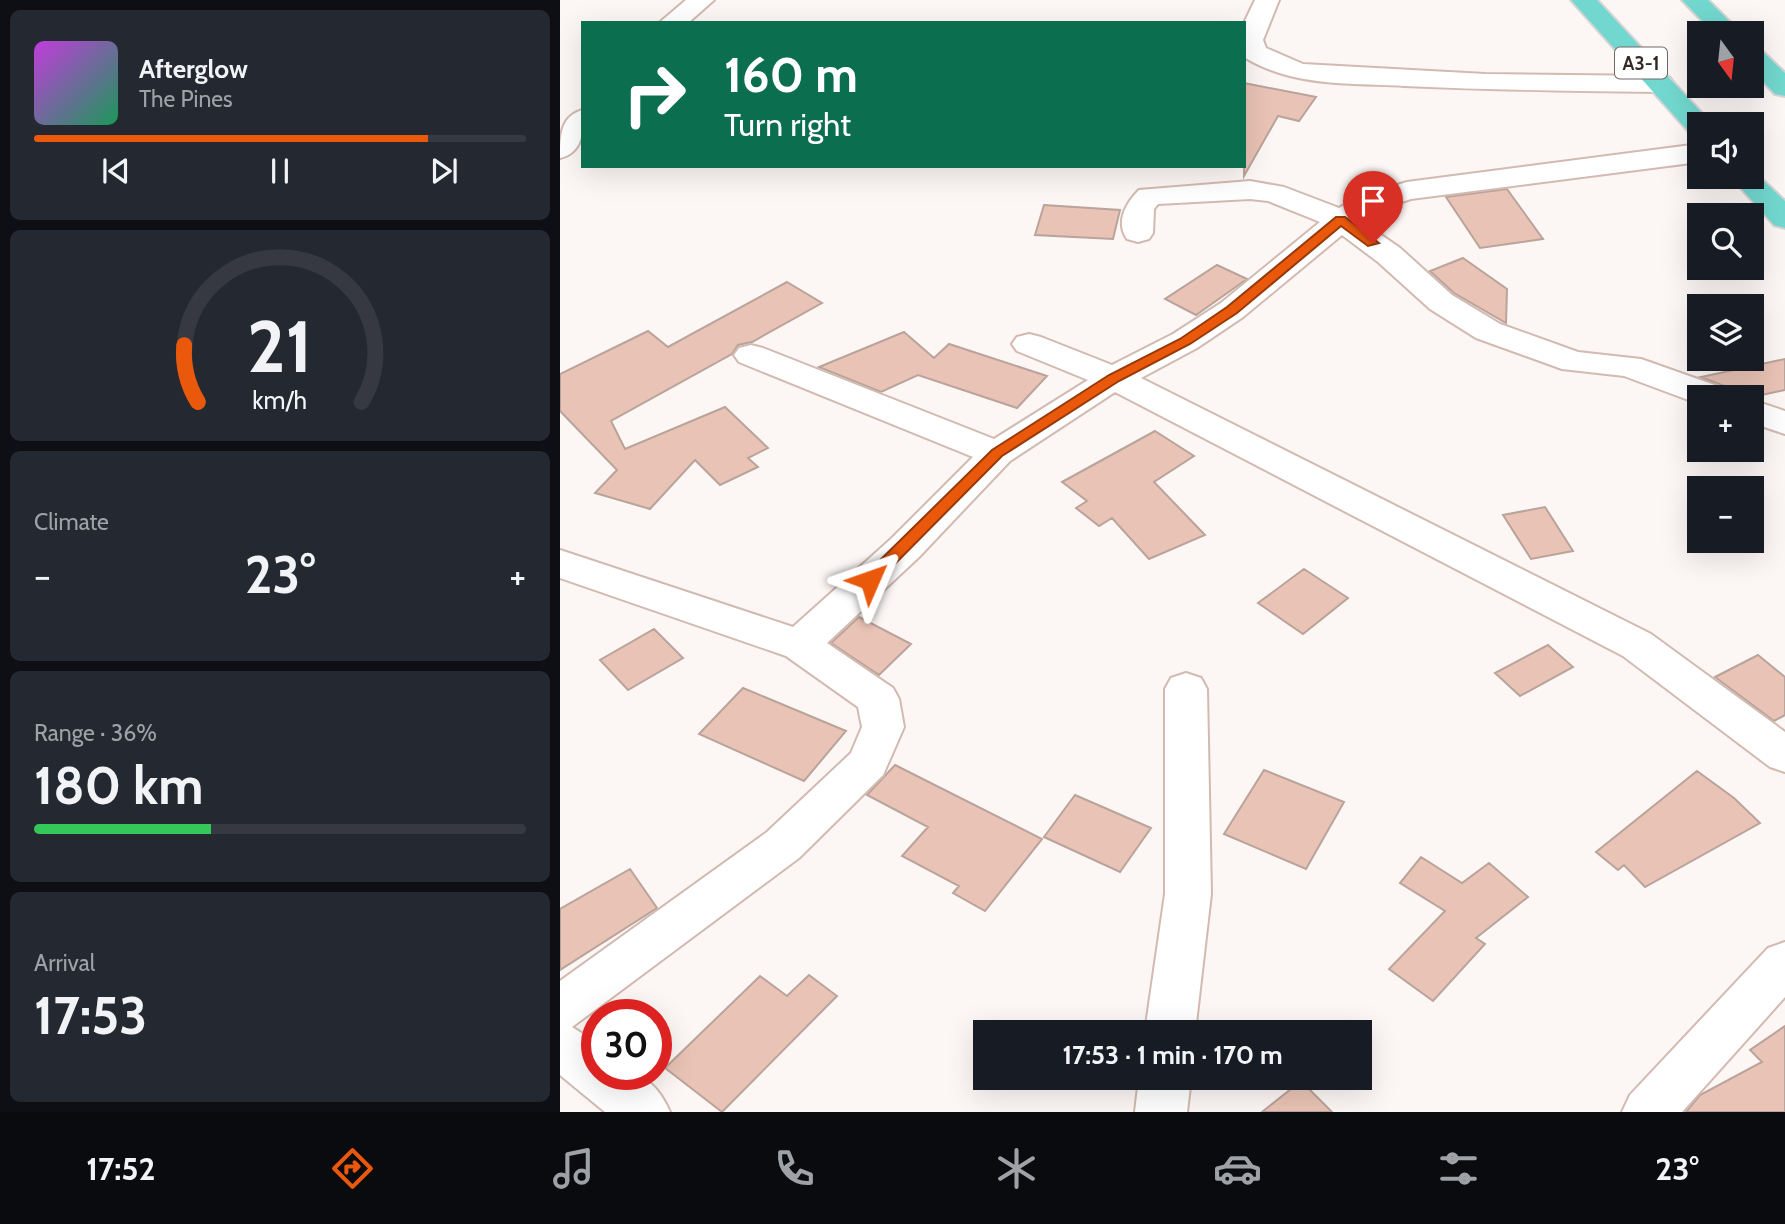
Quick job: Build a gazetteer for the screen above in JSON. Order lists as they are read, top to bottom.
{
  "streets": {
    "highway": ["A3-1"]
  },
  "north": "bottom",
  "page": {
    "map_buttons": ["+", "−"],
    "turn": ["160 m", "Turn right"],
    "song": ["Afterglow", "The Pines"],
    "tile": [
      "Climate",
      ["Range · 36%", "180 km"],
      ["Arrival", "17:53"]
    ],
    "heat": ["−", "23°", "+"],
    "limit": "30",
    "trip": "17:53 · 1 min · 170 m",
    "tabs": ["17:52", "23°"],
    "gauge": ["21", "km/h"]
  }
}
